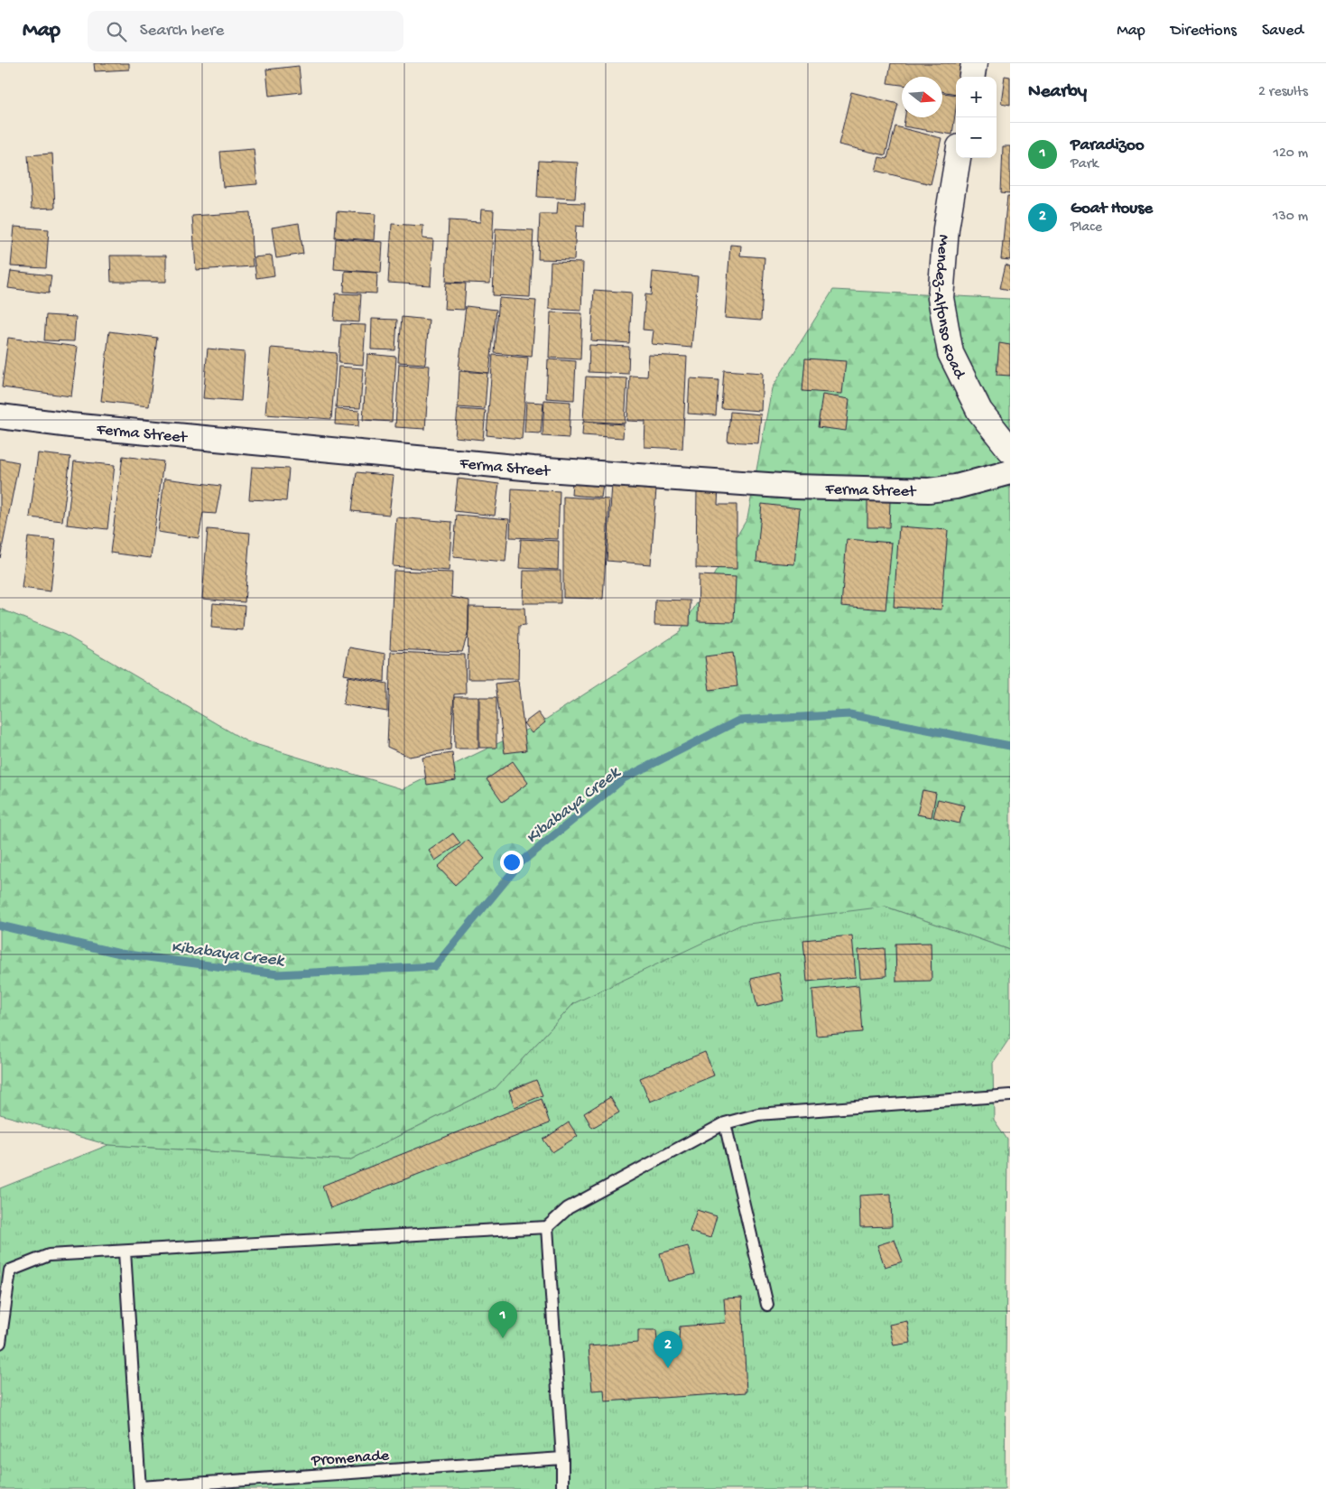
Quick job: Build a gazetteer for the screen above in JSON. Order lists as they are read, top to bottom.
{
  "streets": {
    "main road": ["Mendez-Alfonso Road"],
    "street": ["Ferma Street"],
    "lane": ["Promenade"]
  },
  "water": ["Kibabaya Creek"],
  "north": "right",
  "page": {
    "header": "Map",
    "search": "Search here",
    "nav": ["Map", "Directions", "Saved"],
    "heading": ["Nearby", "2 results"],
    "map_buttons": ["+", "−"],
    "list": [
      {
        "mark": "1",
        "name": "Paradizoo",
        "note": "Park",
        "value": "120 m"
      },
      {
        "mark": "2",
        "name": "Goat House",
        "note": "Place",
        "value": "130 m"
      }
    ],
    "pins": ["1", "2"]
  }
}
